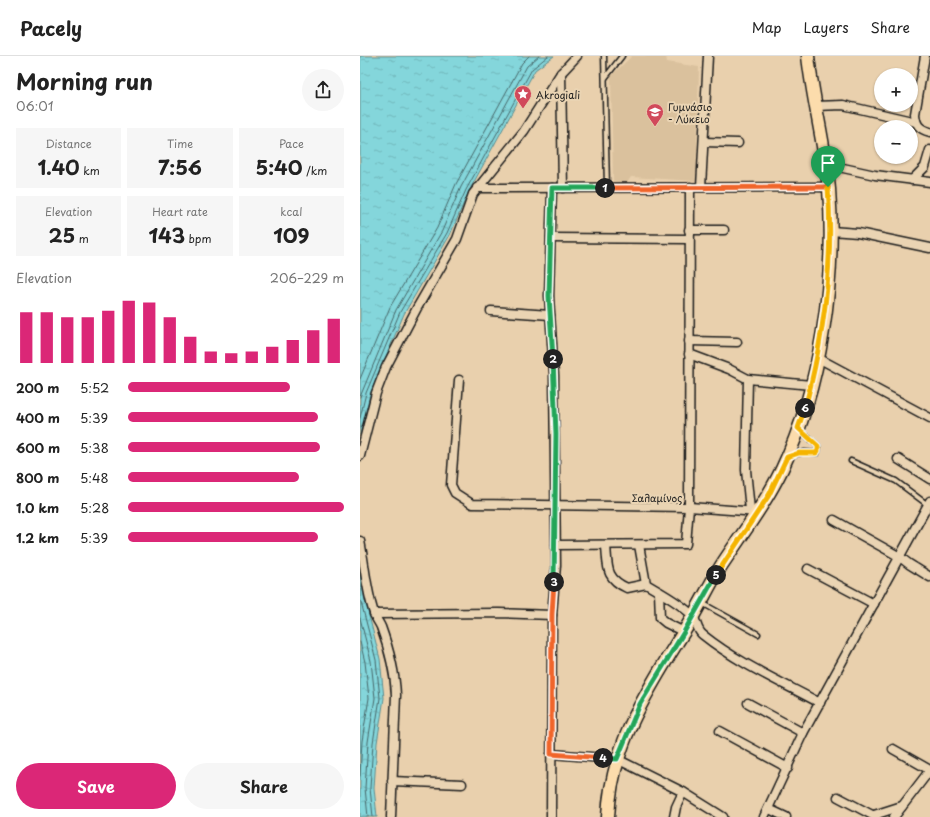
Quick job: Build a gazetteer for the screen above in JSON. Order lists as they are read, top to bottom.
{
  "streets": {
    "street": ["Σαλαμίνος"]
  },
  "places": {
    "place": ["Akrogiali"],
    "school or university": ["Γυμνάσιο - Λύκειο"]
  },
  "page": {
    "header": "Pacely",
    "nav": ["Map", "Layers", "Share"],
    "heading": ["Morning run", "06:01"],
    "map_buttons": ["+", "−"],
    "stats": [
      ["Distance", "1.40 km"],
      ["Time", "7:56"],
      ["Pace", "5:40 /km"],
      ["Elevation", "25 m"],
      ["Heart rate", "143 bpm"],
      ["kcal", "109"]
    ],
    "pins": [
      "1",
      "2",
      "6",
      "5",
      "3",
      "4"
    ],
    "chart": ["Elevation", "206–229 m"],
    "list": [
      {
        "name": "200 m",
        "note": "5:52"
      },
      {
        "name": "400 m",
        "note": "5:39"
      },
      {
        "name": "600 m",
        "note": "5:38"
      },
      {
        "name": "800 m",
        "note": "5:48"
      },
      {
        "name": "1.0 km",
        "note": "5:28"
      },
      {
        "name": "1.2 km",
        "note": "5:39"
      }
    ],
    "buttons": ["Save", "Share"]
  }
}
